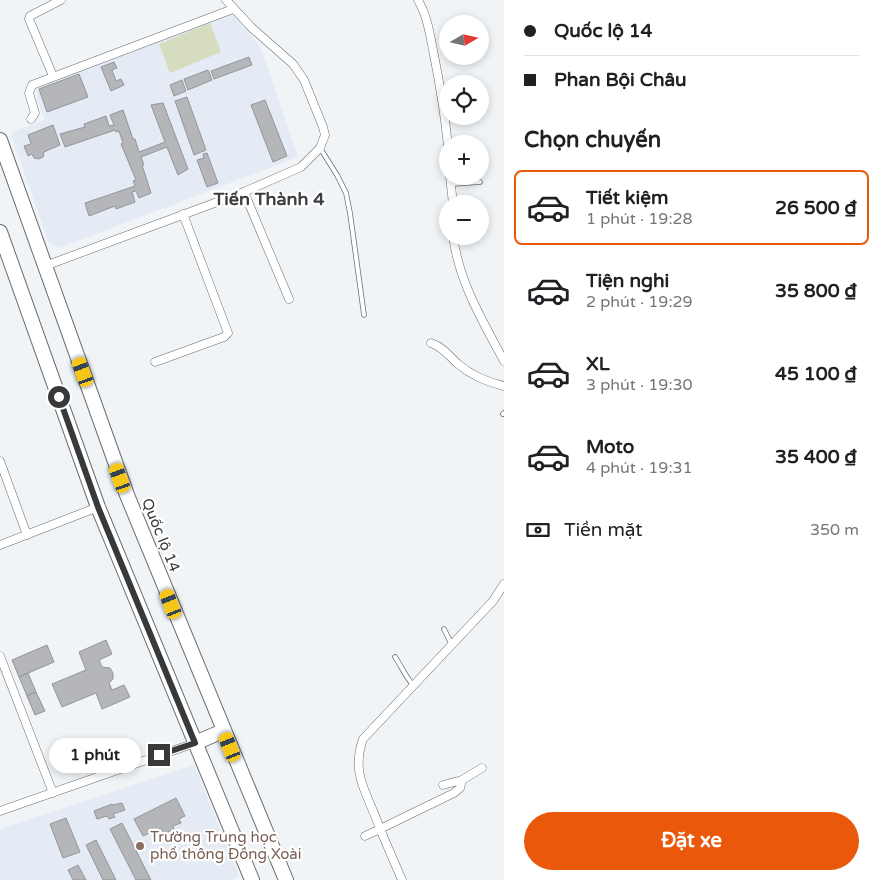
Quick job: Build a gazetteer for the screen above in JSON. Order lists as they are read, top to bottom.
{
  "streets": {
    "highway": ["Quốc lộ 14"]
  },
  "districts": ["Tiến Thành 4"],
  "places": ["Trường Trung học phổ thông Đồng Xoài"],
  "north": "right",
  "page": {
    "banner": ["Quốc lộ 14", "Phan Bội Châu"],
    "map_buttons": ["+", "−"],
    "heading": "Chọn chuyến",
    "list": [
      {
        "name": "Tiết kiệm",
        "note": "1 phút · 19:28",
        "value": "26 500 ₫"
      },
      {
        "name": "Tiện nghi",
        "note": "2 phút · 19:29",
        "value": "35 800 ₫"
      },
      {
        "name": "XL",
        "note": "3 phút · 19:30",
        "value": "45 100 ₫"
      },
      {
        "name": "Moto",
        "note": "4 phút · 19:31",
        "value": "35 400 ₫"
      }
    ],
    "pay": ["Tiền mặt", "350 m"],
    "bubble": "1 phút",
    "buttons": "Đặt xe"
  }
}
